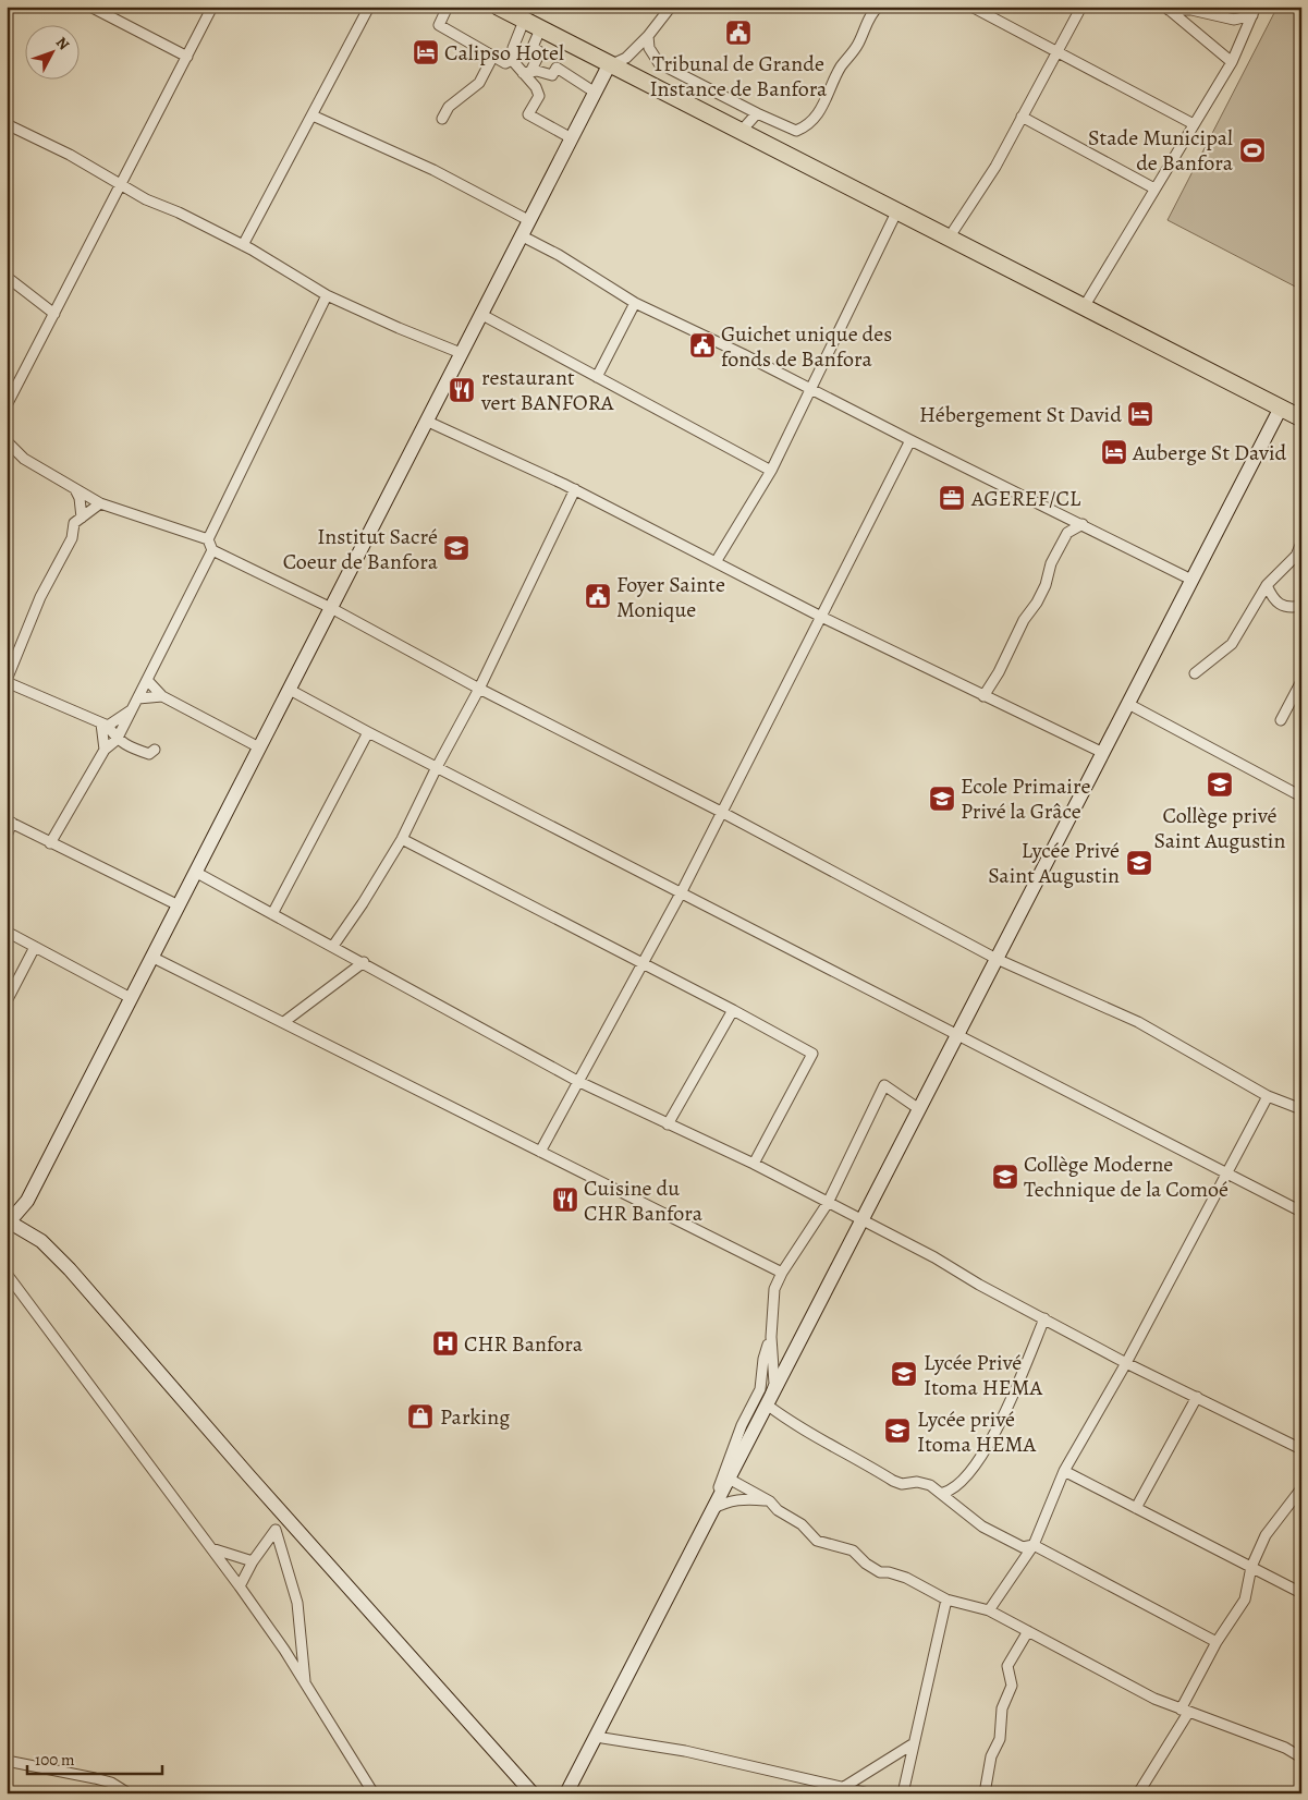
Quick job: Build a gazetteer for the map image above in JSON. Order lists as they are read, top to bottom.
{
  "places": {
    "public building": ["Tribunal de Grande Instance de Banfora", "Guichet unique des fonds de Banfora", "Foyer Sainte Monique"],
    "hotel": ["Calipso Hotel", "Hébergement St David", "Auberge St David"],
    "sports": ["Stade Municipal de Banfora"],
    "restaurant": ["restaurant vert BANFORA", "Cuisine du CHR Banfora"],
    "office": ["AGEREF/CL"],
    "school or university": [
      "Institut Sacré Coeur de Banfora",
      "Collège privé Saint Augustin",
      "Ecole Primaire Privé la Grâce",
      "Lycée Privé Saint Augustin",
      "Collège Moderne Technique de la Comoé",
      "Lycée Privé Itoma HEMA",
      "Lycée privé Itoma HEMA"
    ],
    "hospital": ["CHR Banfora"],
    "shop": ["Parking"]
  },
  "scale_bar": "100 m",
  "north": "top right"
}
